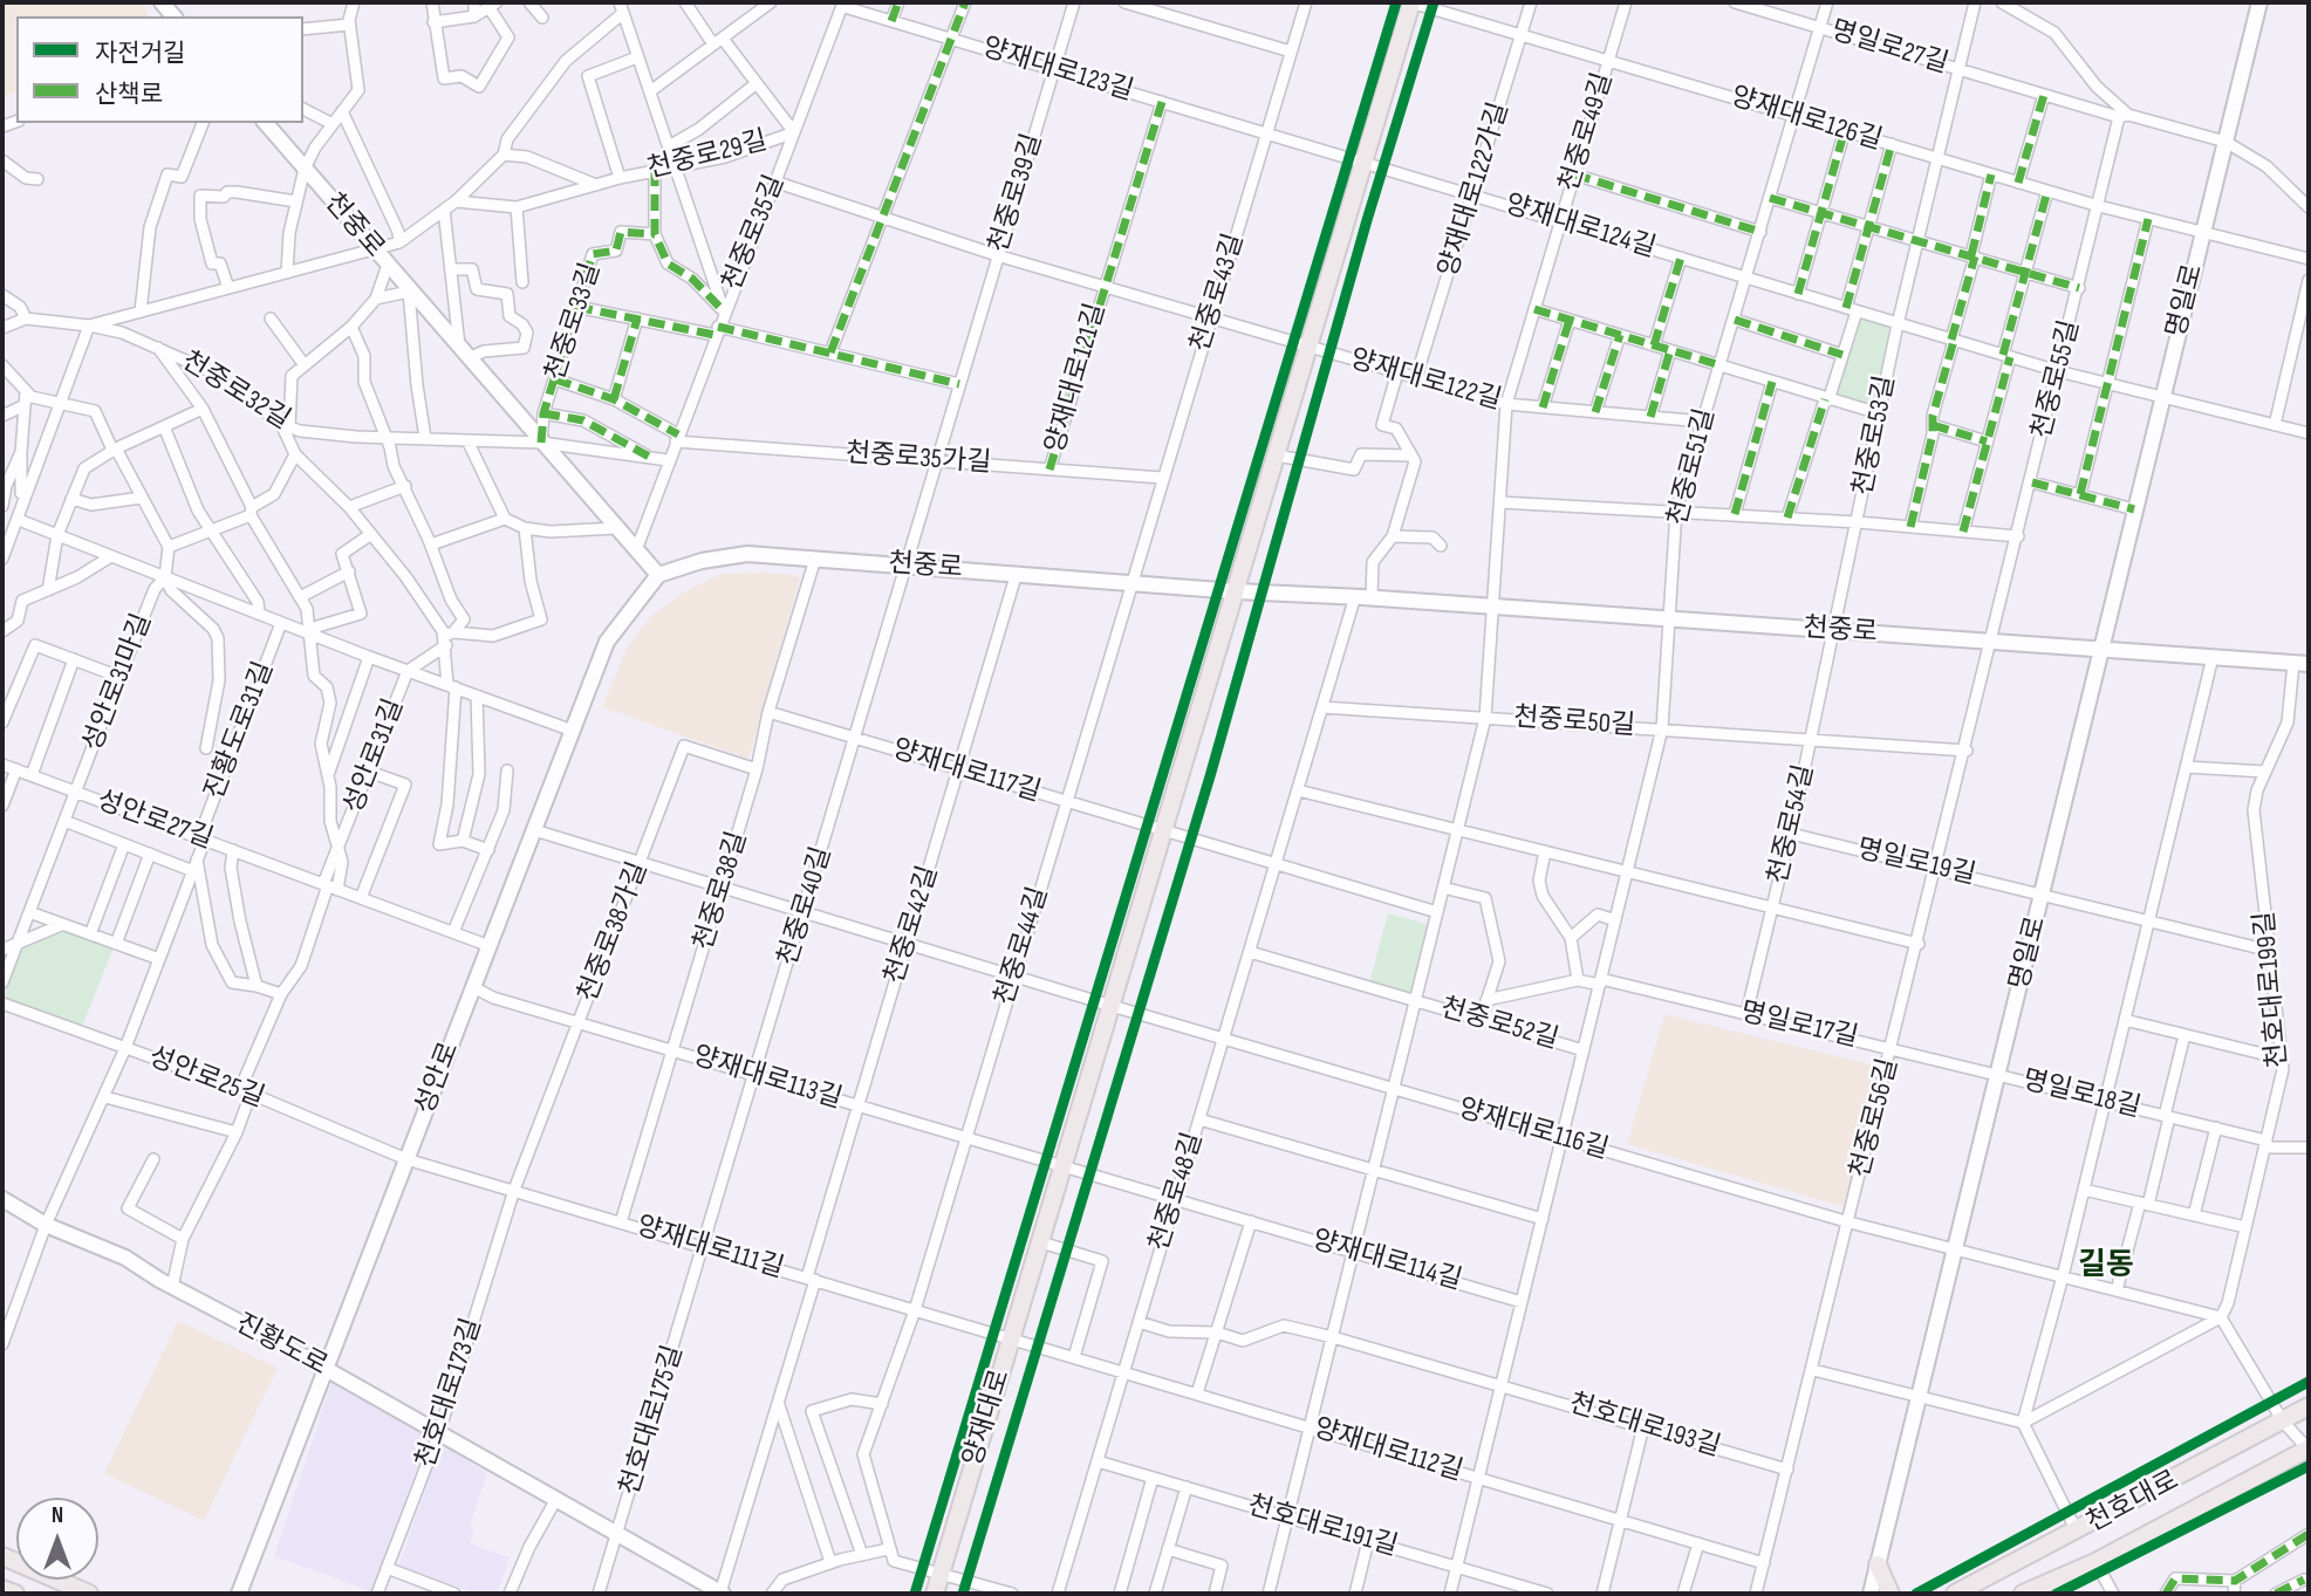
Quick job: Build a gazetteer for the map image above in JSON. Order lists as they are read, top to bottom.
{
  "streets": {
    "main road": ["양재대로", "천호대로"],
    "street": [
      "명일로27길",
      "양재대로123길",
      "양재대로126길",
      "천중로49길",
      "천중로29길",
      "양재대로122가길",
      "천중로39길",
      "천중로",
      "양재대로124길",
      "천중로35길",
      "천중로43길",
      "명일로",
      "천중로33길",
      "양재대로121길",
      "천중로55길",
      "양재대로122길",
      "천중로32길",
      "천중로53길",
      "천중로35가길",
      "천중로51길",
      "성안로31마길",
      "천중로50길",
      "진황도로31길",
      "성안로31길",
      "양재대로117길",
      "성안로27길",
      "천중로54길",
      "명일로19길",
      "천중로38길",
      "천중로40길",
      "천중로42길",
      "천중로38가길",
      "천중로44길",
      "천호대로199길",
      "천중로52길",
      "명일로17길",
      "성안로25길",
      "성안로",
      "양재대로113길",
      "명일로18길",
      "천중로56길",
      "양재대로116길",
      "천중로48길",
      "양재대로111길",
      "양재대로114길",
      "진황도로",
      "천호대로173길",
      "천호대로175길",
      "천호대로193길",
      "양재대로112길",
      "천호대로191길"
    ]
  },
  "crossings": [
    ["명일로27길", "명일로"],
    ["명일로27길", "천중로55길"],
    ["명일로27길", "천중로53길"],
    ["명일로27길", "천중로51길"],
    ["양재대로123길", "천중로39길"],
    ["양재대로123길", "양재대로124길"],
    ["양재대로123길", "천중로35길"],
    ["양재대로123길", "천중로43길"],
    ["양재대로123길", "양재대로121길"],
    ["양재대로123길", "양재대로"],
    ["양재대로126길", "천중로49길"],
    ["양재대로126길", "양재대로122가길"],
    ["양재대로126길", "명일로"],
    ["양재대로126길", "천중로55길"],
    ["양재대로126길", "천중로53길"],
    ["양재대로126길", "천중로51길"],
    ["양재대로126길", "양재대로"],
    ["천중로49길", "천중로"],
    ["천중로49길", "양재대로124길"],
    ["천중로49길", "양재대로122길"],
    ["천중로49길", "천중로50길"],
    ["천중로29길", "천중로35길"],
    ["양재대로122가길", "양재대로124길"],
    ["양재대로122가길", "양재대로122길"],
    ["천중로39길", "천중로"],
    ["천중로39길", "양재대로121길"],
    ["천중로39길", "천중로35가길"],
    ["천중로39길", "천중로40길"],
    ["천중로", "천중로35길"],
    ["천중로", "천중로43길"],
    ["천중로", "명일로"],
    ["천중로", "천중로33길"],
    ["천중로", "천중로55길"],
    ["천중로", "천중로32길"],
    ["천중로", "천중로53길"],
    ["천중로", "천중로51길"],
    ["천중로", "천중로50길"],
    ["천중로", "천중로54길"],
    ["천중로", "천중로38길"],
    ["천중로", "천중로40길"],
    ["천중로", "천중로42길"],
    ["천중로", "천중로44길"],
    ["천중로", "천호대로199길"],
    ["천중로", "천중로52길"],
    ["천중로", "성안로"],
    ["천중로", "천중로56길"],
    ["천중로", "천중로48길"],
    ["천중로", "양재대로"],
    ["양재대로124길", "명일로"],
    ["양재대로124길", "천중로55길"],
    ["양재대로124길", "천중로53길"],
    ["양재대로124길", "천중로51길"],
    ["양재대로124길", "양재대로"],
    ["천중로35길", "양재대로121길"],
    ["천중로35길", "천중로35가길"],
    ["천중로43길", "양재대로121길"],
    ["천중로43길", "천중로35가길"],
    ["천중로43길", "천중로44길"],
    ["명일로", "명일로19길"],
    ["명일로", "명일로17길"],
    ["명일로", "명일로18길"],
    ["명일로", "양재대로116길"],
    ["천중로33길", "천중로32길"],
    ["양재대로121길", "양재대로122길"],
    ["양재대로121길", "천중로35가길"],
    ["양재대로121길", "양재대로"],
    ["천중로55길", "천중로56길"],
    ["양재대로122길", "천중로51길"],
    ["양재대로122길", "양재대로"],
    ["천중로53길", "천중로54길"],
    ["천중로51길", "천중로52길"],
    ["성안로31마길", "성안로31길"],
    ["성안로31마길", "성안로27길"],
    ["천중로50길", "천중로52길"],
    ["천중로50길", "양재대로116길"],
    ["천중로50길", "양재대로114길"],
    ["천중로50길", "천호대로193길"],
    ["천중로50길", "양재대로112길"],
    ["천중로50길", "천호대로191길"],
    ["진황도로31길", "성안로31길"],
    ["진황도로31길", "성안로27길"],
    ["진황도로31길", "성안로25길"],
    ["진황도로31길", "진황도로"],
    ["성안로31길", "성안로27길"],
    ["성안로31길", "성안로25길"],
    ["성안로31길", "성안로"],
    ["성안로31길", "진황도로"],
    ["양재대로117길", "천중로38길"],
    ["양재대로117길", "천중로40길"],
    ["양재대로117길", "천중로42길"],
    ["양재대로117길", "천중로44길"],
    ["양재대로117길", "양재대로"],
    ["성안로27길", "성안로"],
    ["천중로54길", "명일로19길"],
    ["천중로54길", "명일로17길"],
    ["천중로54길", "천중로56길"],
    ["명일로19길", "천호대로199길"],
    ["명일로19길", "천중로56길"],
    ["천중로38길", "천중로38가길"],
    ["천중로38길", "양재대로113길"],
    ["천중로38길", "양재대로116길"],
    ["천중로38길", "양재대로111길"],
    ["천중로40길", "양재대로113길"],
    ["천중로40길", "양재대로116길"],
    ["천중로40길", "양재대로111길"],
    ["천중로40길", "천호대로175길"],
    ["천중로42길", "양재대로113길"],
    ["천중로42길", "양재대로116길"],
    ["천중로42길", "양재대로111길"],
    ["천중로42길", "진황도로"],
    ["천중로38가길", "양재대로113길"],
    ["천중로38가길", "양재대로116길"],
    ["천중로38가길", "양재대로111길"],
    ["천중로38가길", "천호대로173길"],
    ["천중로44길", "양재대로113길"],
    ["천중로44길", "양재대로116길"],
    ["천중로44길", "양재대로111길"],
    ["천호대로199길", "명일로18길"],
    ["천호대로199길", "양재대로116길"],
    ["천중로52길", "명일로17길"],
    ["천중로52길", "양재대로116길"],
    ["천중로52길", "양재대로114길"],
    ["천중로52길", "천호대로193길"],
    ["천중로52길", "양재대로112길"],
    ["천중로52길", "천호대로191길"],
    ["명일로17길", "명일로18길"],
    ["명일로17길", "천중로56길"],
    ["성안로25길", "성안로"],
    ["성안로25길", "양재대로111길"],
    ["성안로", "양재대로113길"],
    ["성안로", "양재대로116길"],
    ["성안로", "양재대로111길"],
    ["성안로", "진황도로"],
    ["양재대로113길", "양재대로114길"],
    ["양재대로113길", "양재대로"],
    ["명일로18길", "양재대로116길"],
    ["천중로56길", "양재대로116길"],
    ["천중로56길", "천호대로193길"],
    ["천중로56길", "양재대로112길"],
    ["양재대로116길", "천중로48길"],
    ["양재대로116길", "양재대로"],
    ["천중로48길", "양재대로114길"],
    ["천중로48길", "천호대로193길"],
    ["천중로48길", "양재대로112길"],
    ["천중로48길", "천호대로191길"],
    ["양재대로111길", "천호대로173길"],
    ["양재대로111길", "양재대로"],
    ["양재대로111길", "천호대로175길"],
    ["양재대로111길", "양재대로112길"],
    ["양재대로114길", "양재대로"],
    ["진황도로", "천호대로173길"],
    ["진황도로", "천호대로175길"],
    ["양재대로", "양재대로112길"]
  ],
  "districts": ["길동"],
  "legend": ["자전거길", "산책로"],
  "north": "top"
}
